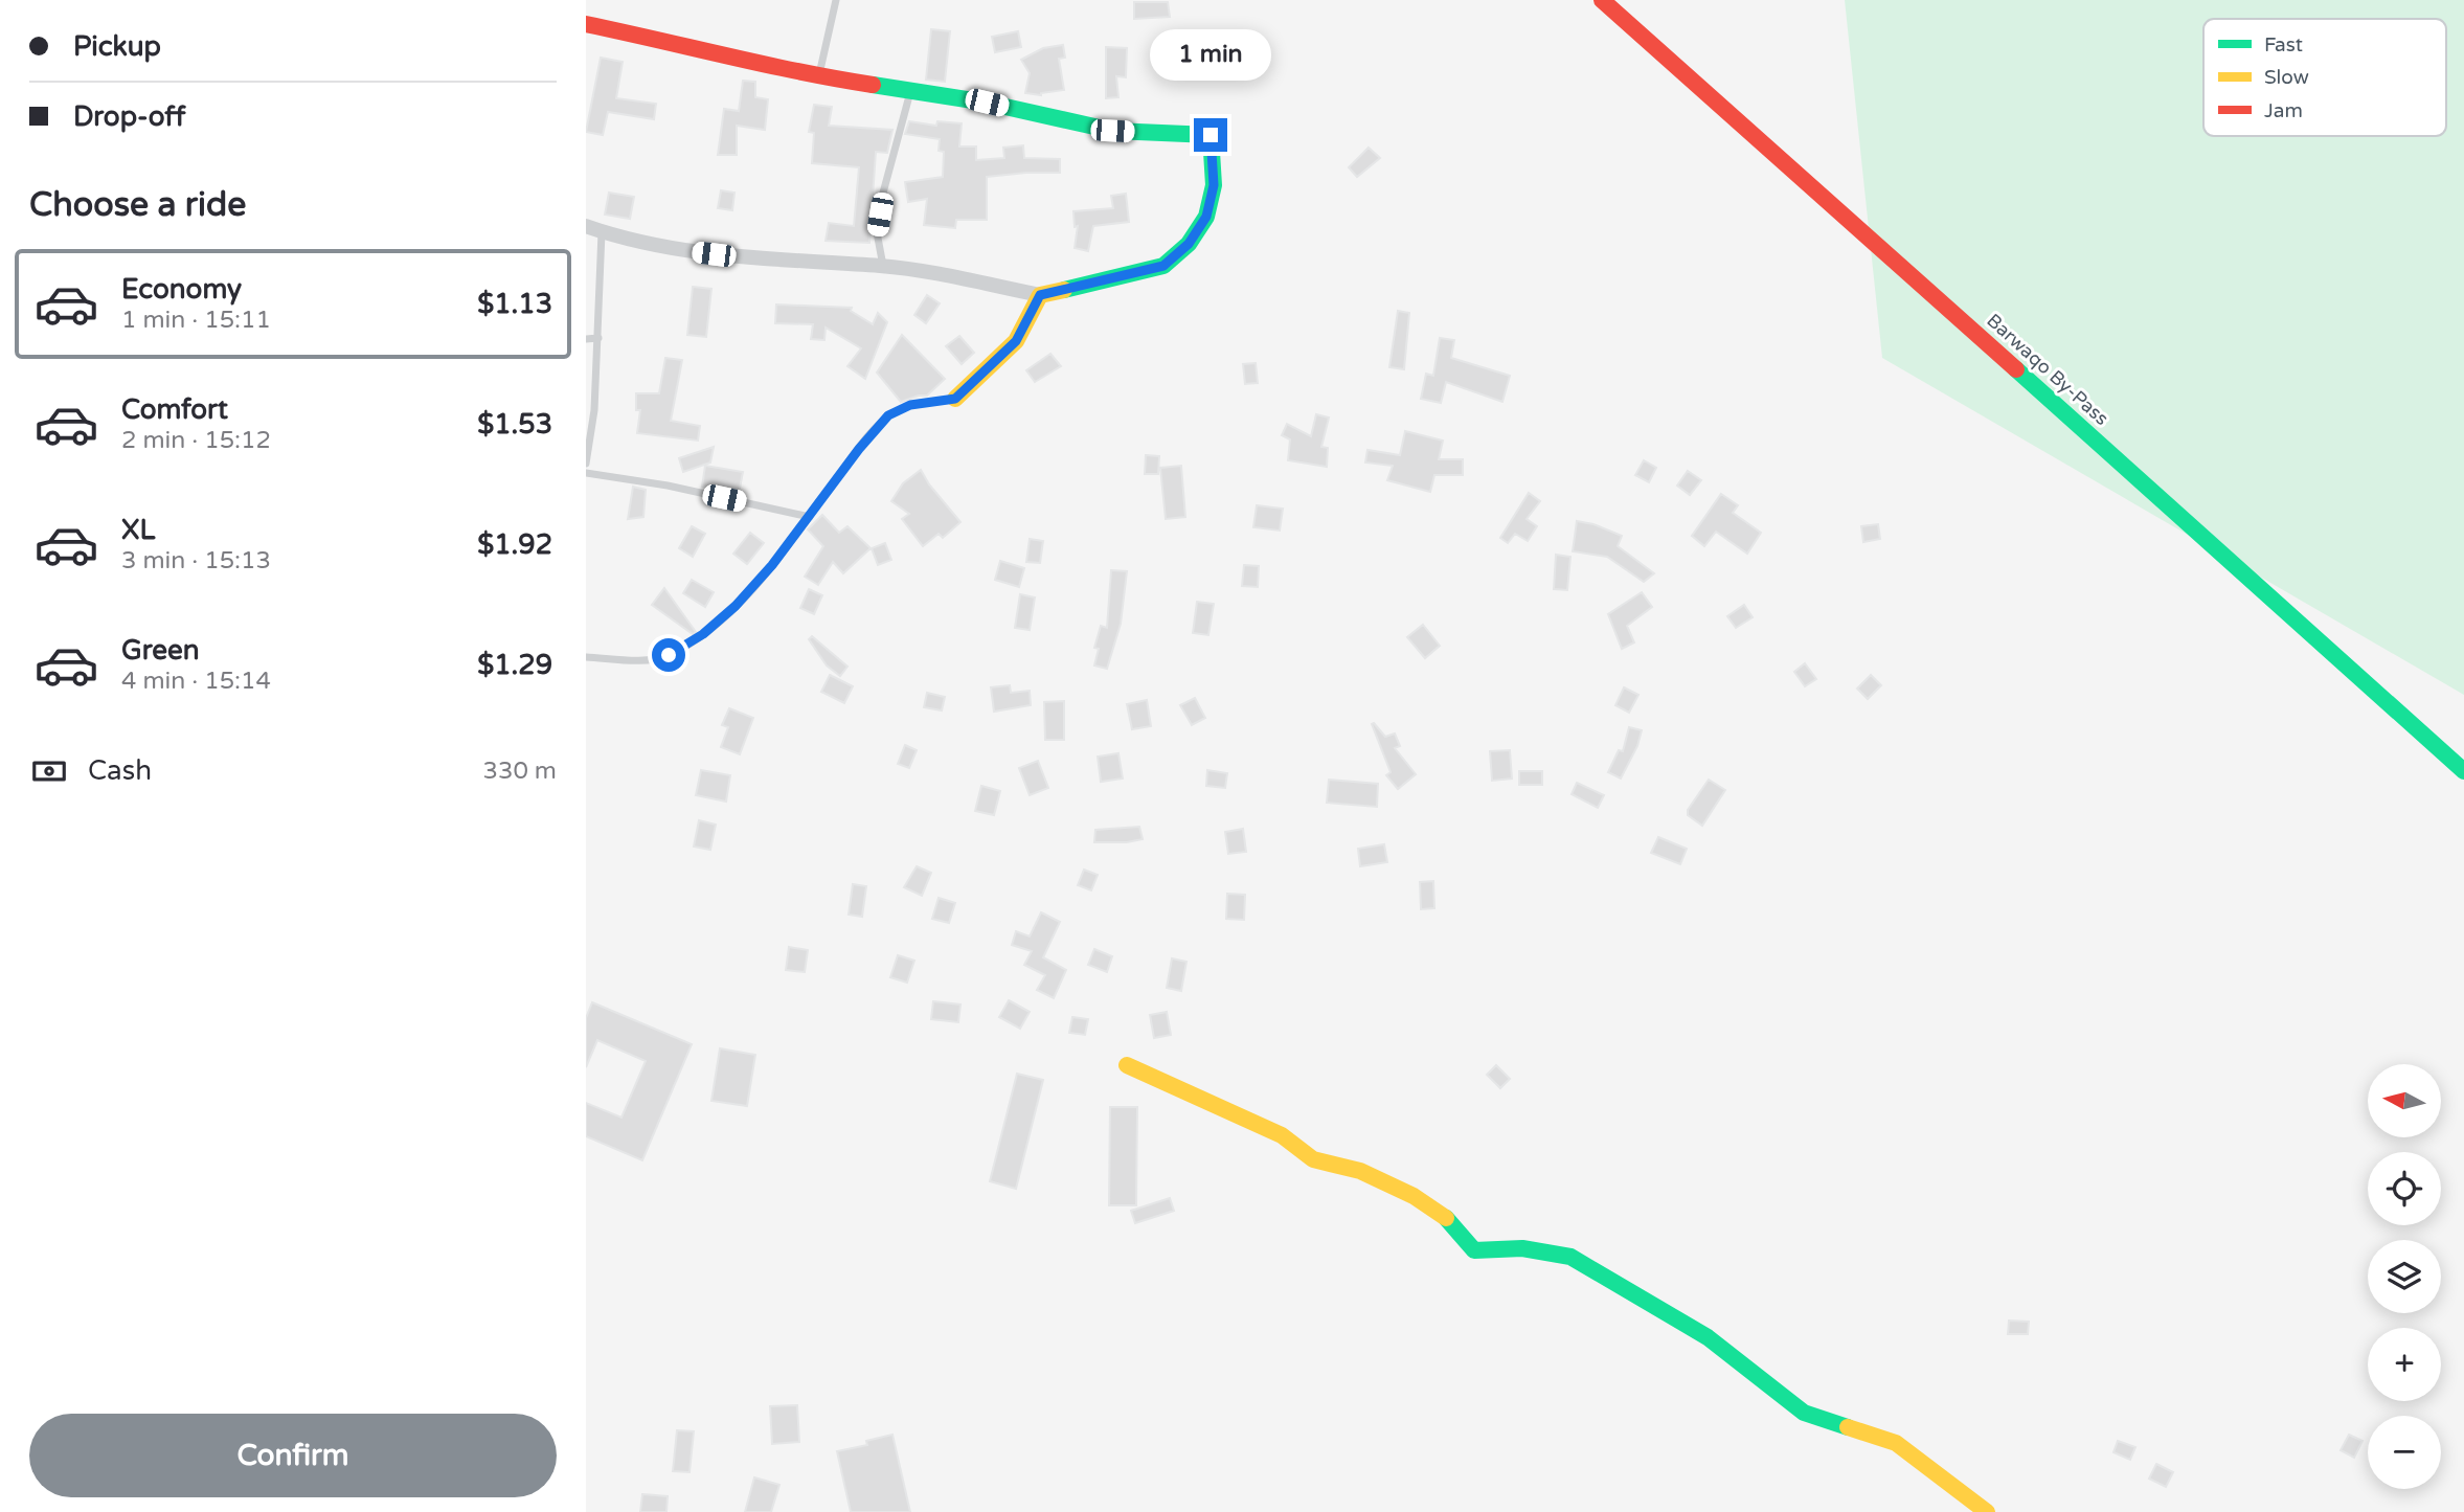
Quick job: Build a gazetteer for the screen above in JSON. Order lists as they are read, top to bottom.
{
  "streets": {
    "main road": ["Barwaqo By-Pass"]
  },
  "legend": ["Fast", "Slow", "Jam"],
  "north": "left",
  "page": {
    "banner": ["Pickup", "Drop-off"],
    "bubble": "1 min",
    "heading": "Choose a ride",
    "list": [
      {
        "name": "Economy",
        "note": "1 min · 15:11",
        "value": "$1.13"
      },
      {
        "name": "Comfort",
        "note": "2 min · 15:12",
        "value": "$1.53"
      },
      {
        "name": "XL",
        "note": "3 min · 15:13",
        "value": "$1.92"
      },
      {
        "name": "Green",
        "note": "4 min · 15:14",
        "value": "$1.29"
      }
    ],
    "pay": ["Cash", "330 m"],
    "map_buttons": ["+", "−"],
    "buttons": "Confirm"
  }
}
